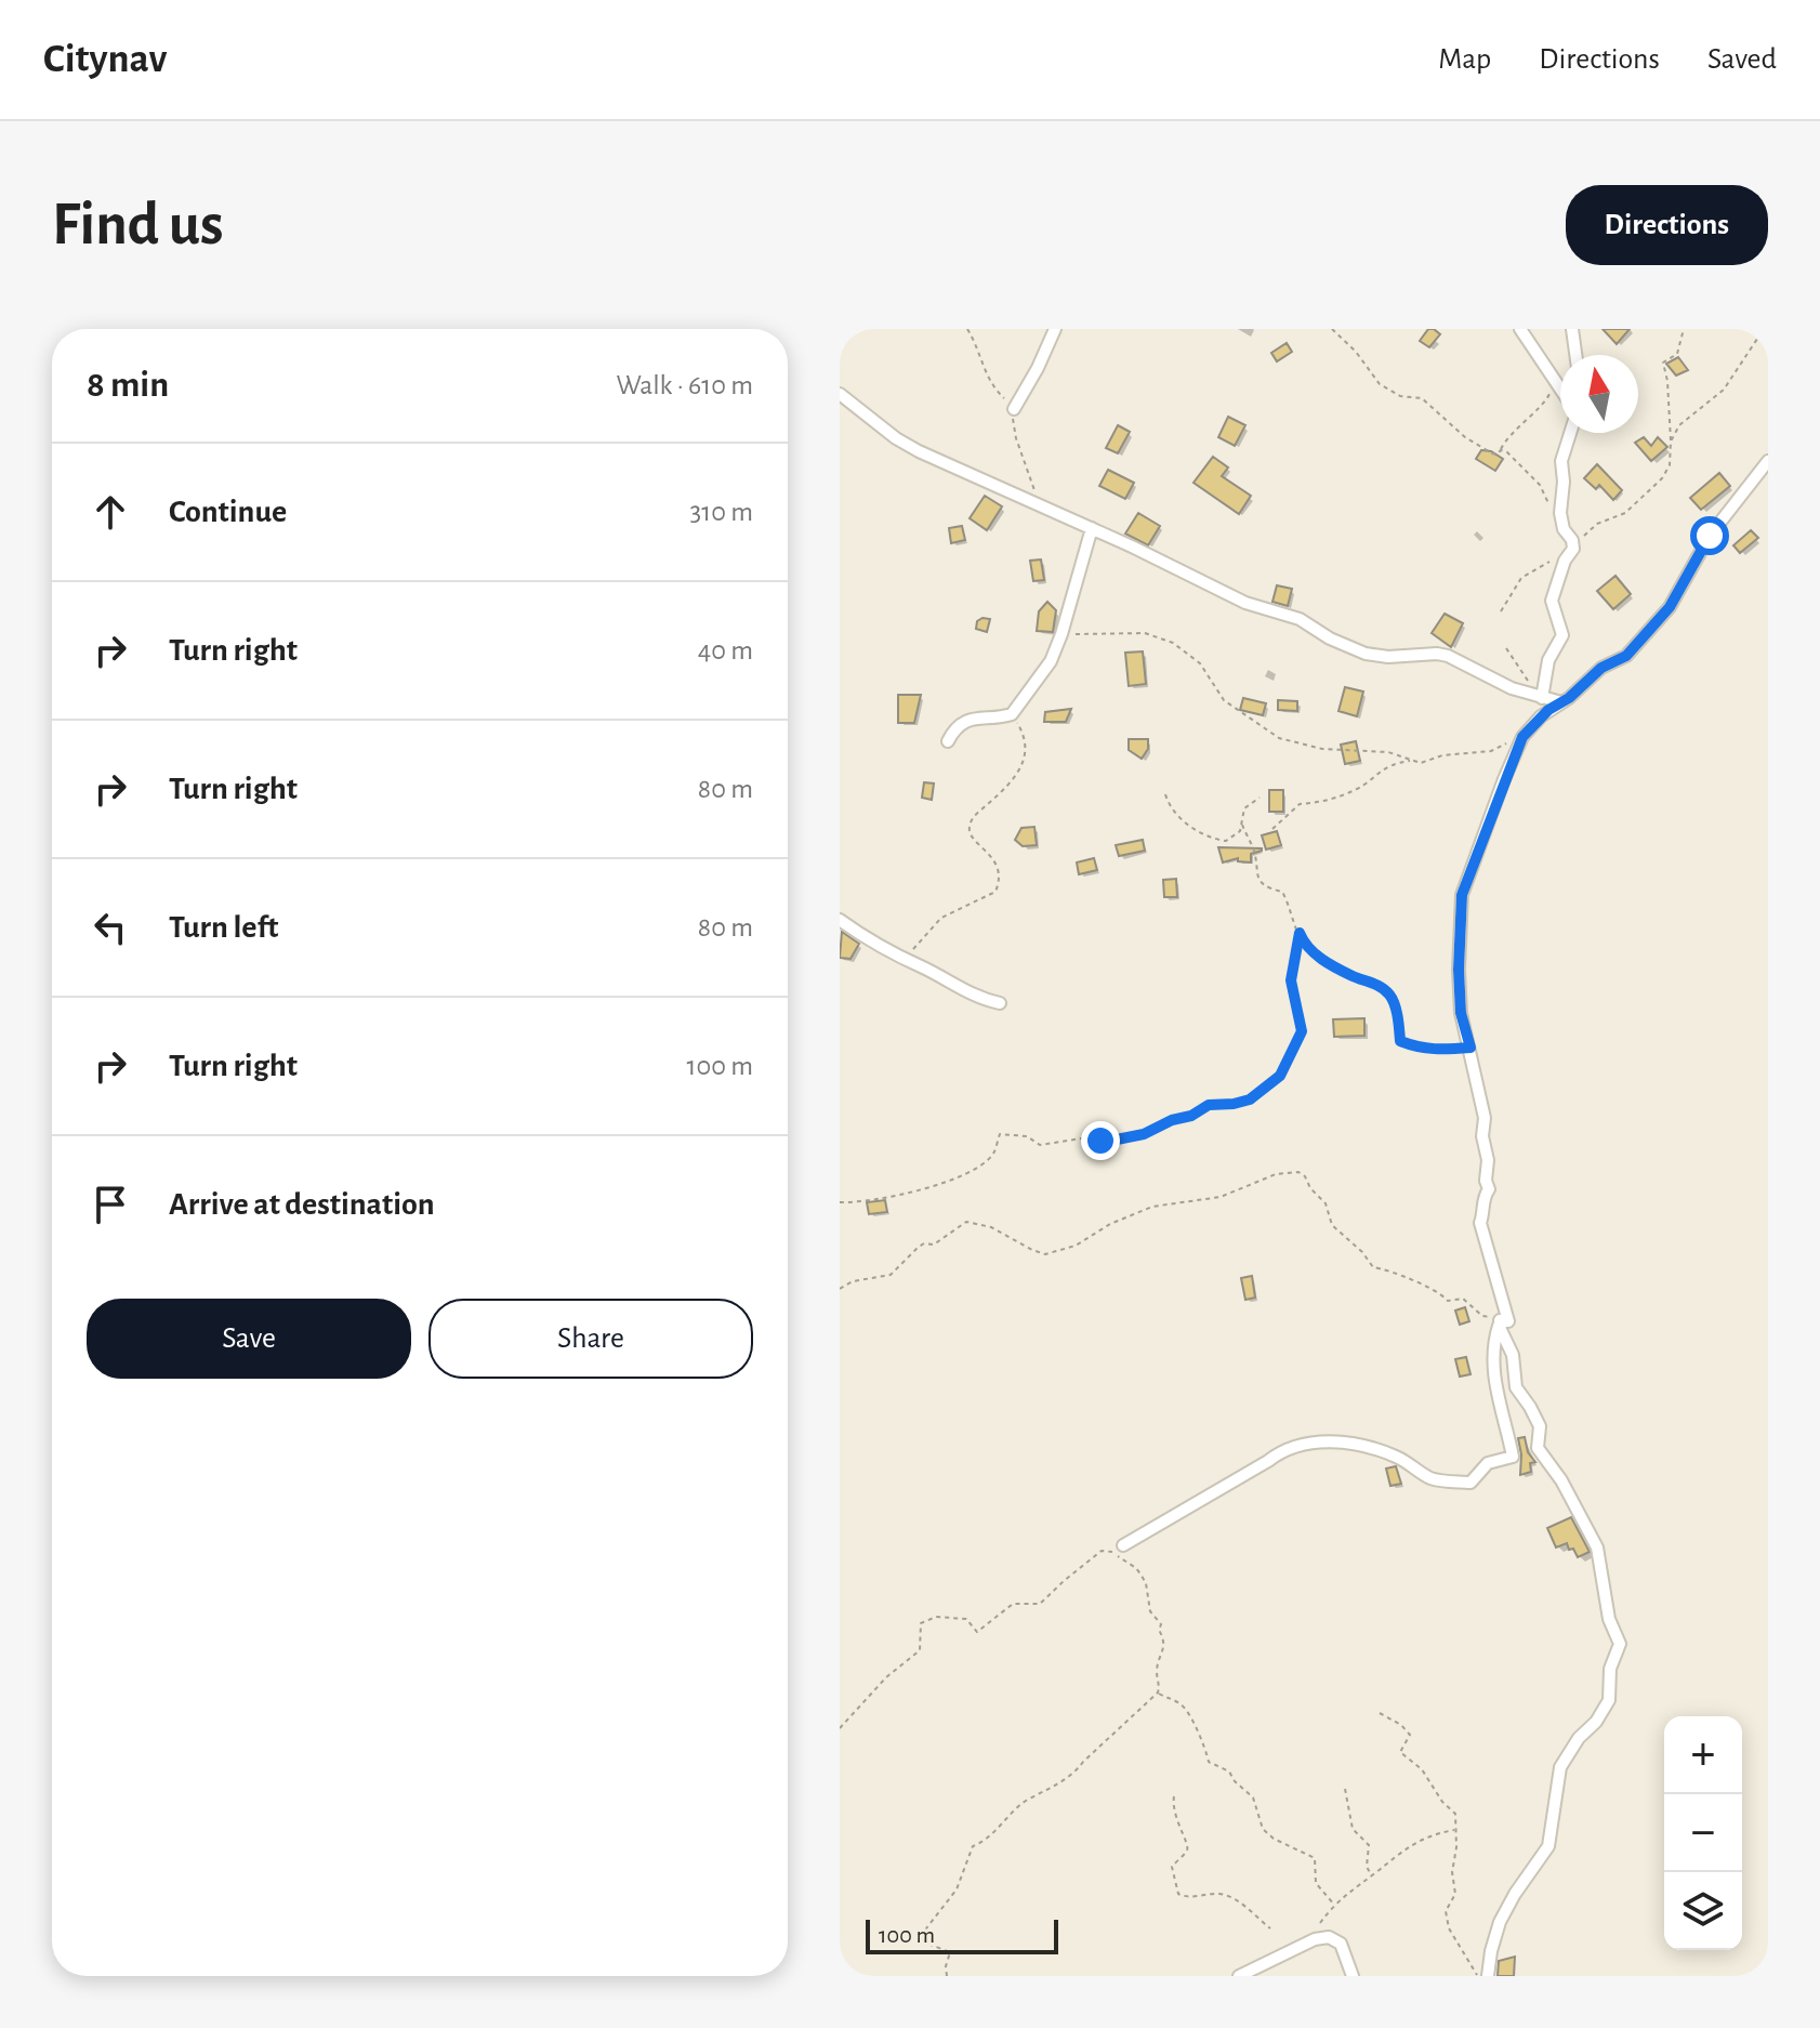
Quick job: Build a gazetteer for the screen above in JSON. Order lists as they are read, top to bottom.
{
  "scale_bar": "100 m",
  "north": "top",
  "page": {
    "header": "Citynav",
    "nav": ["Map", "Directions", "Saved"],
    "buttons": [
      "Directions",
      ["Save", "Share"]
    ],
    "title": "Find us",
    "heading": ["8 min", "Walk · 610 m"],
    "list": [
      ["Continue", "310 m"],
      ["Turn right", "40 m"],
      ["Turn right", "80 m"],
      ["Turn left", "80 m"],
      ["Turn right", "100 m"],
      "Arrive at destination"
    ],
    "map_buttons": ["+", "−"],
    "scale": "100 m"
  }
}
